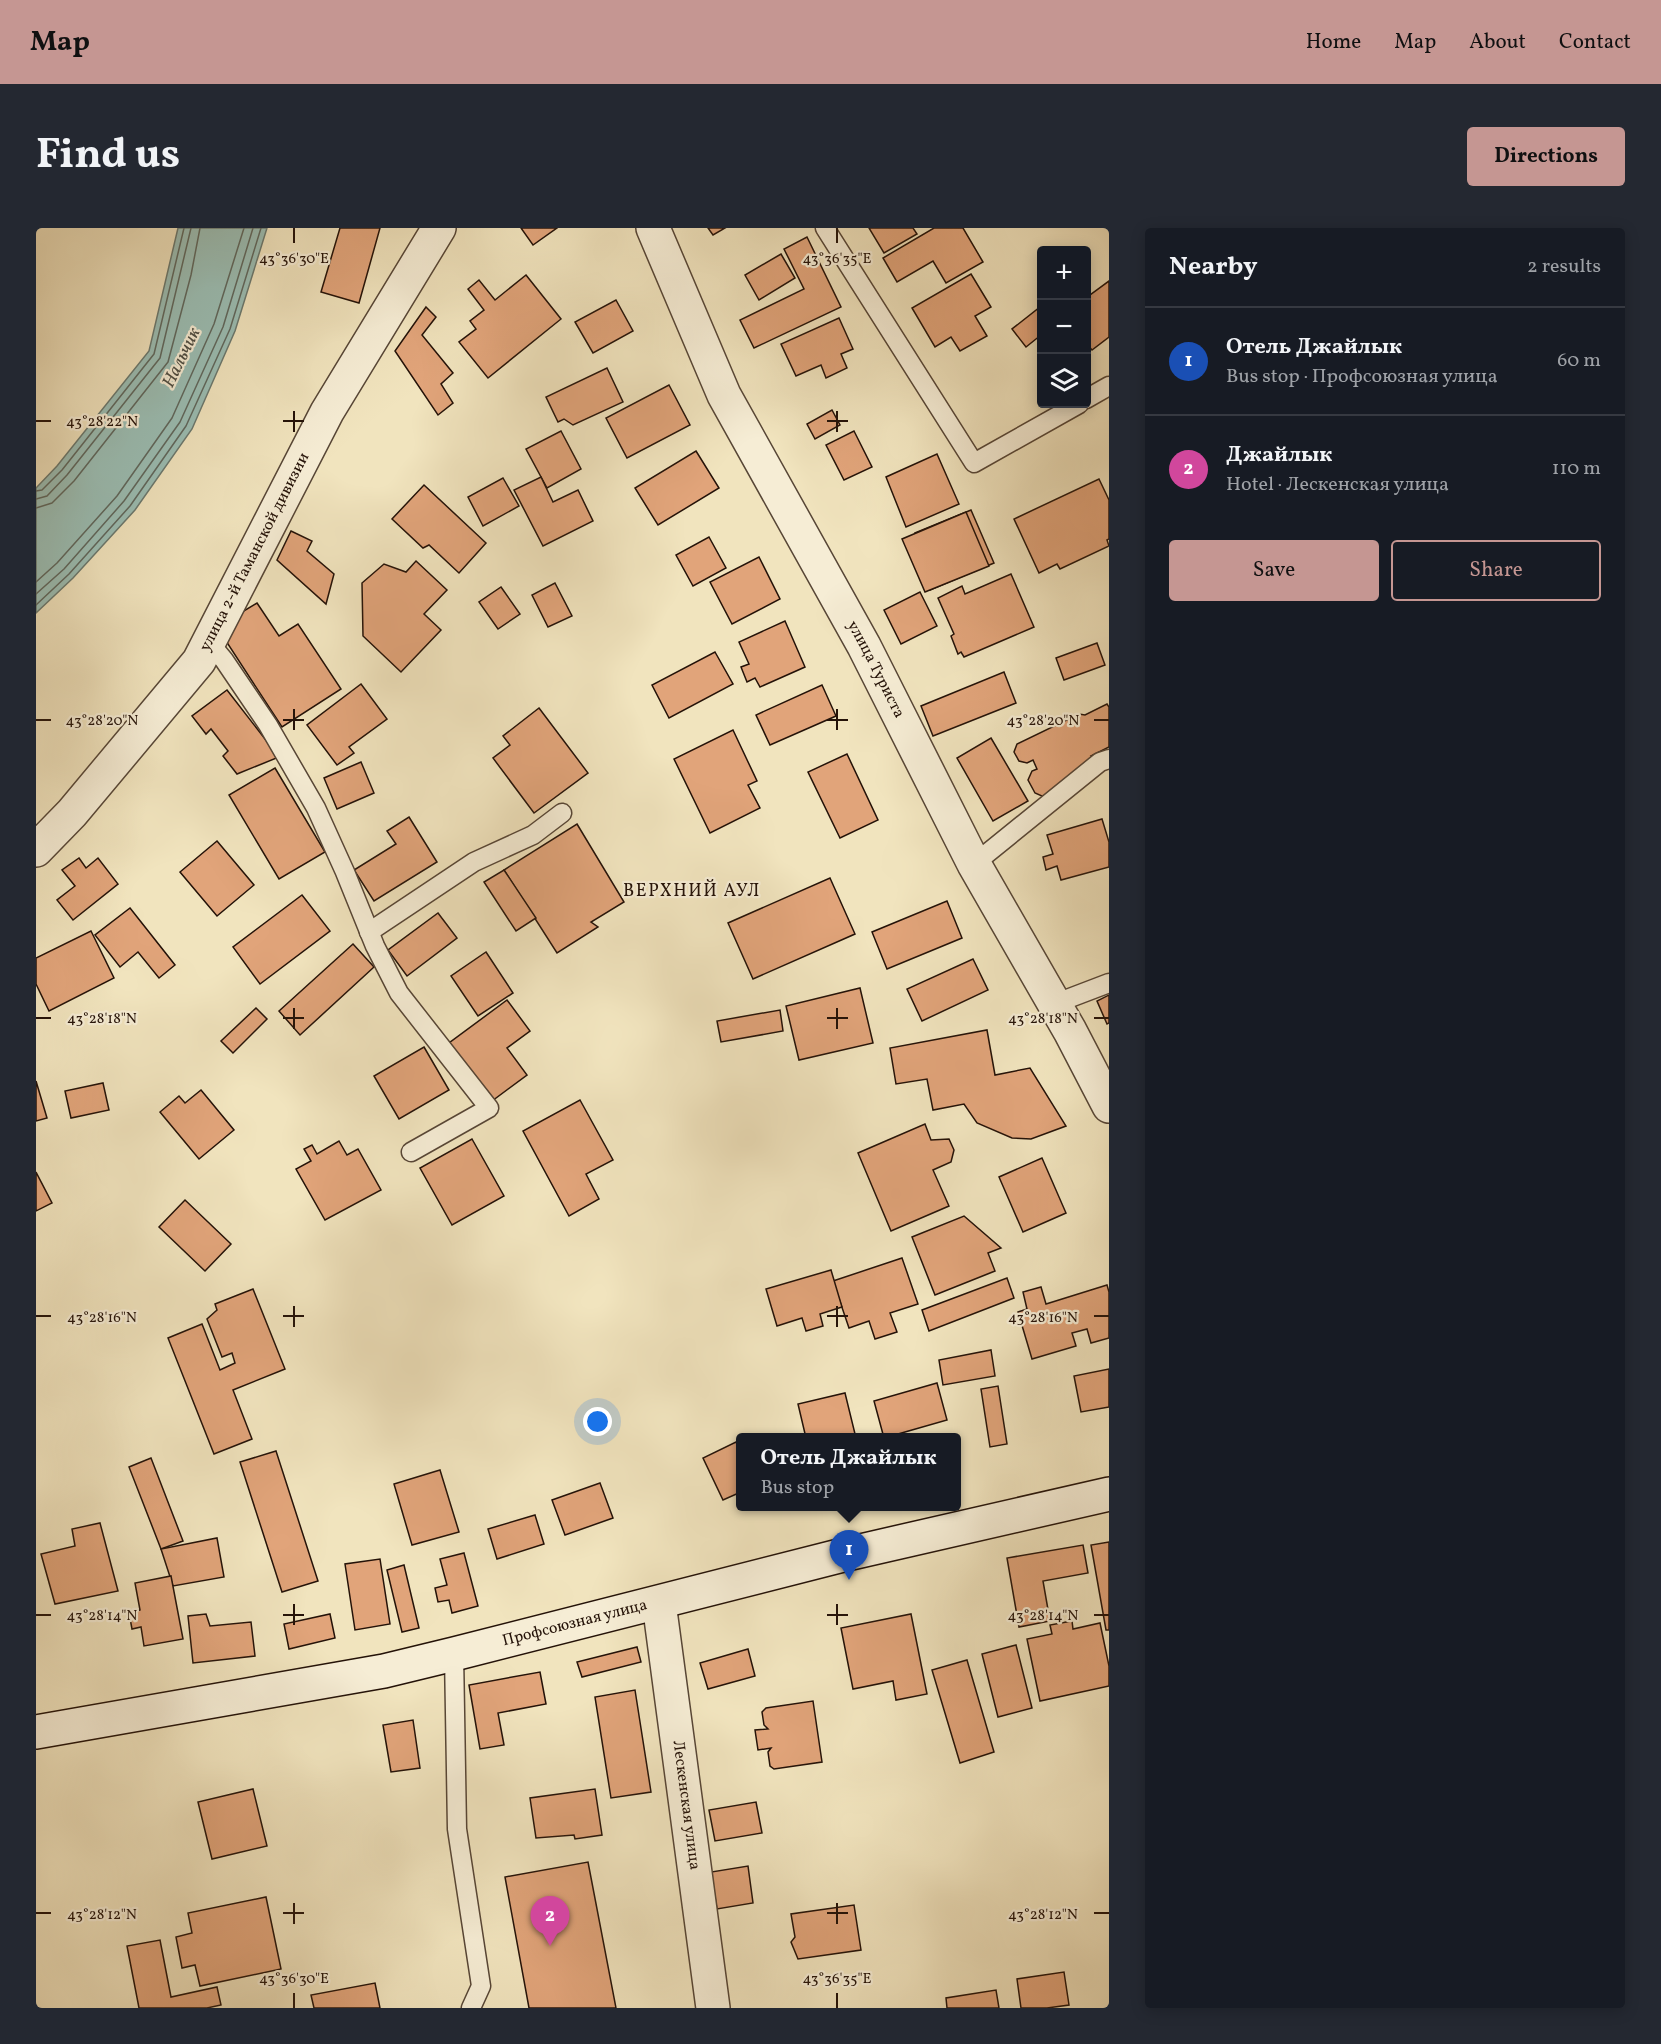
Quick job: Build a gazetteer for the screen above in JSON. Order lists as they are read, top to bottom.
{
  "streets": {
    "street": [
      "улица 2-й Таманской дивизии",
      "улица Туриста",
      "Профсоюзная улица",
      "Лескенская улица"
    ]
  },
  "crossings": [
    ["Профсоюзная улица", "Лескенская улица"]
  ],
  "districts": ["ВЕРХНИЙ АУЛ"],
  "water": ["Нальчик"],
  "page": {
    "header": "Map",
    "nav": [
      "Home",
      "Map",
      "About",
      "Contact"
    ],
    "title": "Find us",
    "buttons": [
      "Directions",
      ["Save", "Share"]
    ],
    "heading": ["Nearby", "2 results"],
    "map_buttons": ["+", "−"],
    "list": [
      {
        "mark": "1",
        "name": "Отель Джайлык",
        "note": "Bus stop · Профсоюзная улица",
        "value": "60 m"
      },
      {
        "mark": "2",
        "name": "Джайлык",
        "note": "Hotel · Лескенская улица",
        "value": "110 m"
      }
    ],
    "popup": ["Отель Джайлык", "Bus stop"],
    "pins": ["1", "2"]
  },
  "coordinates": [
    "43°36'30\"E",
    "43°36'35\"E",
    "43°28'22\"N",
    "43°28'20\"N",
    "43°28'18\"N",
    "43°28'16\"N",
    "43°28'14\"N",
    "43°28'12\"N"
  ]
}
